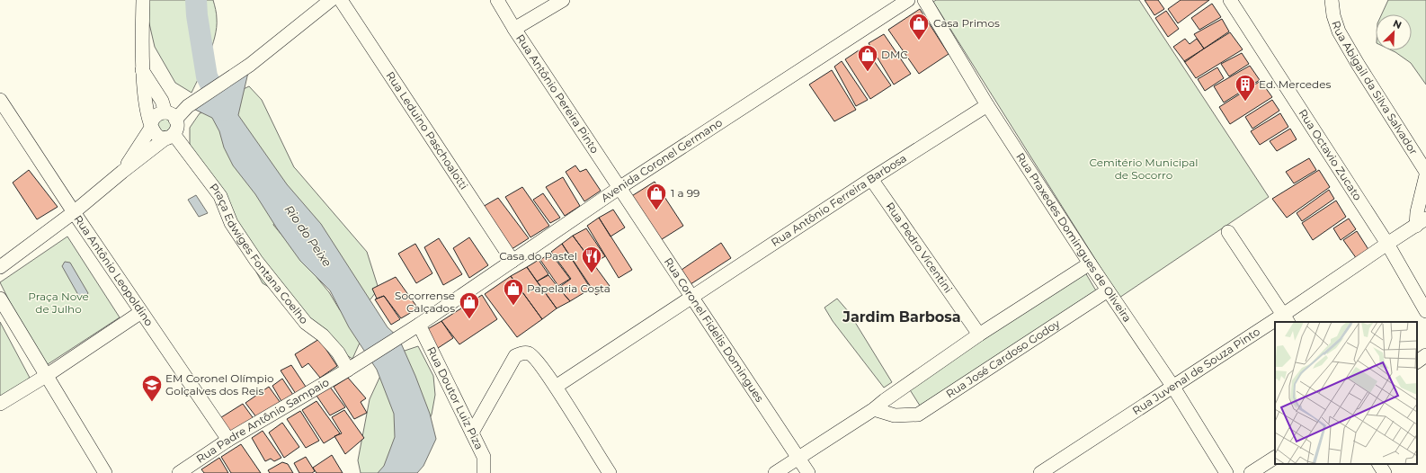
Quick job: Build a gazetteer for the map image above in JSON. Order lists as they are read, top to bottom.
{
  "streets": {
    "street": [
      "Rua Abigail da Silva Salvador",
      "Rua Antônio Pereira Pinto",
      "Rua Leduino Paschoalotti",
      "Rua Octavio Zucato",
      "Avenida Coronel Germano",
      "Rua Antônio Ferreira Barbosa",
      "Rua Praxedes Domingues de Oliveira",
      "Rua Pedro Vicentini",
      "Praça Edwiges Fontana Coelho",
      "Rua Antônio Leopoldino",
      "Rua Coronel Fidelis Domingues",
      "Rua José Cardoso Godoy",
      "Rua Juvenal de Souza Pinto",
      "Rua Doutor Luiz Piza",
      "Rua Padre Antônio Sampaio"
    ]
  },
  "crossings": [
    ["Rua Antônio Pereira Pinto", "Avenida Coronel Germano"],
    ["Rua Antônio Pereira Pinto", "Rua Coronel Fidelis Domingues"],
    ["Rua Leduino Paschoalotti", "Avenida Coronel Germano"],
    ["Rua Octavio Zucato", "Rua Juvenal de Souza Pinto"],
    ["Avenida Coronel Germano", "Rua Coronel Fidelis Domingues"],
    ["Avenida Coronel Germano", "Rua Doutor Luiz Piza"],
    ["Avenida Coronel Germano", "Rua Padre Antônio Sampaio"],
    ["Rua Antônio Ferreira Barbosa", "Rua Praxedes Domingues de Oliveira"],
    ["Rua Antônio Ferreira Barbosa", "Rua Pedro Vicentini"],
    ["Rua Antônio Ferreira Barbosa", "Rua Coronel Fidelis Domingues"],
    ["Rua Praxedes Domingues de Oliveira", "Rua José Cardoso Godoy"],
    ["Rua Praxedes Domingues de Oliveira", "Rua Juvenal de Souza Pinto"],
    ["Praça Edwiges Fontana Coelho", "Rua Padre Antônio Sampaio"],
    ["Rua Antônio Leopoldino", "Rua Padre Antônio Sampaio"],
    ["Rua Doutor Luiz Piza", "Rua Padre Antônio Sampaio"]
  ],
  "districts": ["Jardim Barbosa"],
  "water": ["Rio do Peixe"],
  "parks": ["Cemitério Municipal de Socorro", "Praça Nove de Julho"],
  "places": {
    "shop": [
      "Casa Primos",
      "DMC",
      "1 a 99",
      "Papelaria Costa",
      "Socorrense Calçados"
    ],
    "building": ["Ed. Mercedes"],
    "restaurant": ["Casa do Pastel"],
    "school or university": ["EM Coronel Olímpio Golçalves dos Reis"]
  },
  "north": "top right"
}
